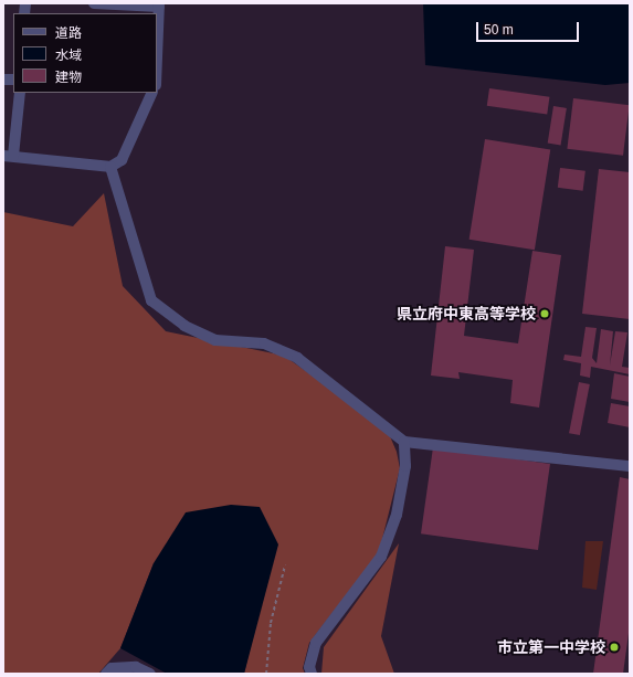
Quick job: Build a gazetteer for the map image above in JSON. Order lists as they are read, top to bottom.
{
  "places": ["県立府中東高等学校", "市立第一中学校"],
  "legend": ["道路", "水域", "建物"],
  "scale_bar": "50 m"
}
